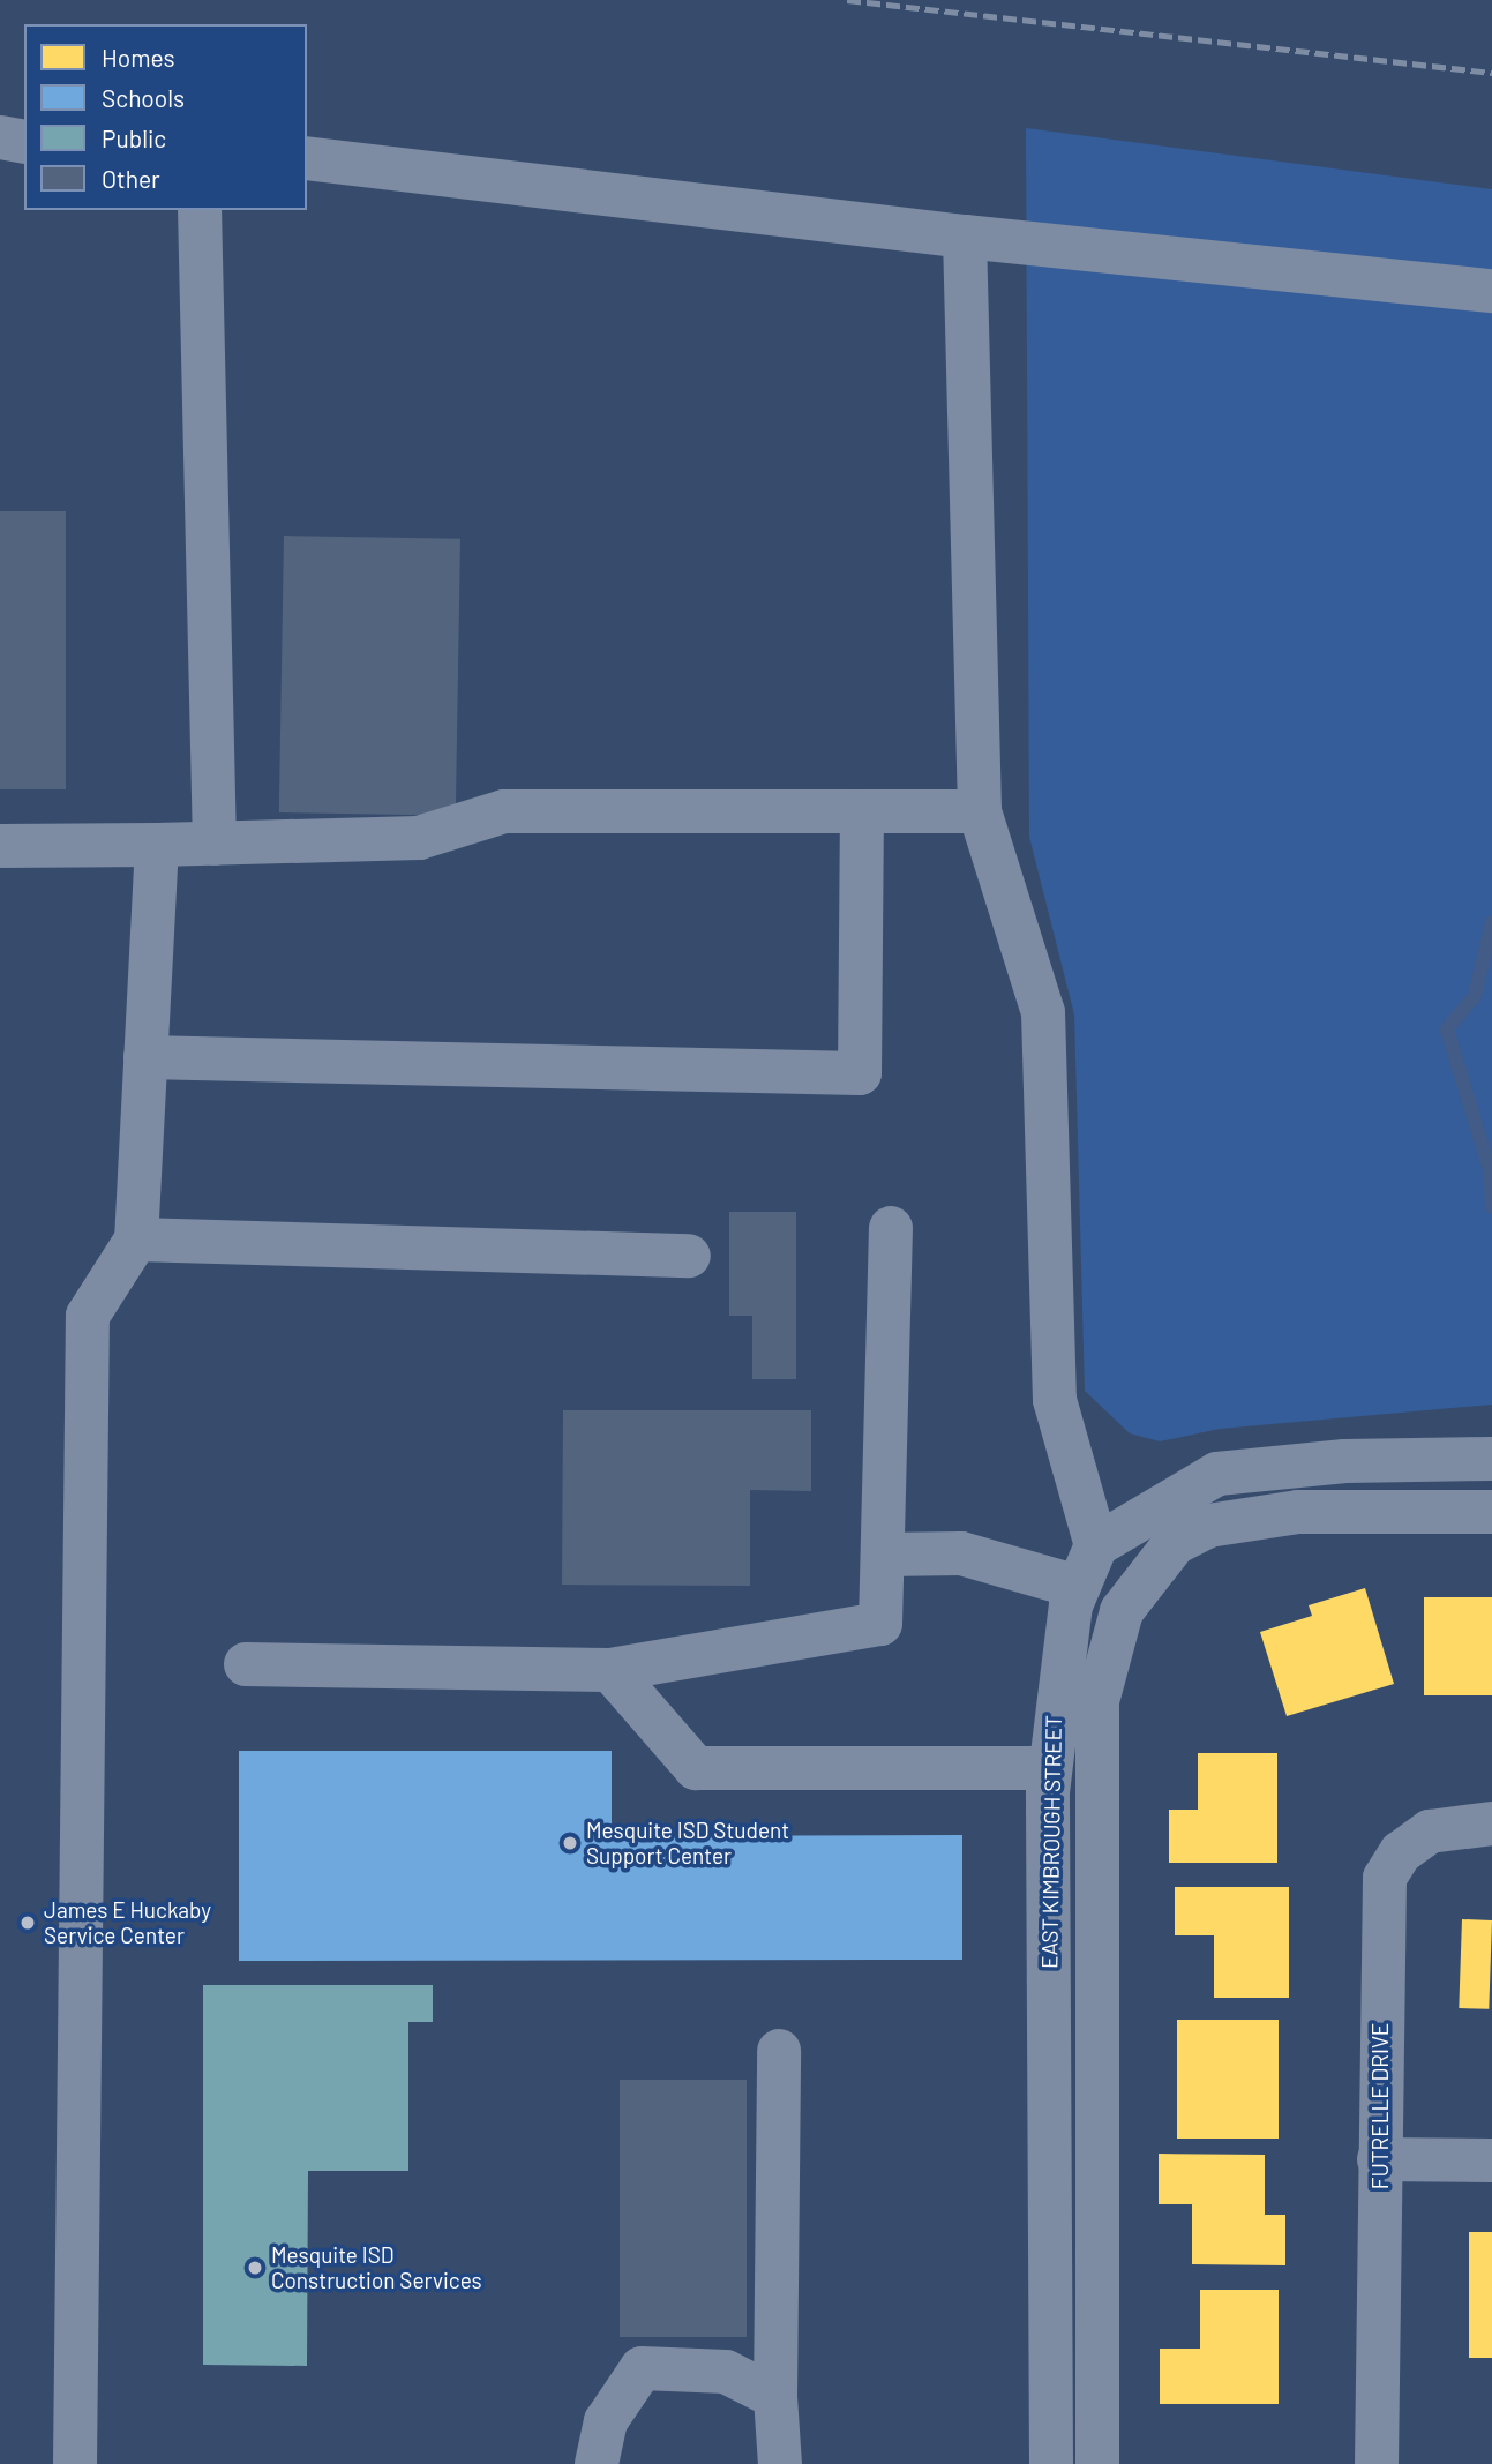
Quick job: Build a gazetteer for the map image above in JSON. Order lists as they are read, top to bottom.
{
  "streets": {
    "street": ["EAST KIMBROUGH STREET", "FUTRELLE DRIVE"]
  },
  "places": ["Mesquite ISD Student Support Center", "James E Huckaby Service Center", "Mesquite ISD Construction Services"],
  "legend": [
    "Homes",
    "Schools",
    "Public",
    "Other"
  ]
}
